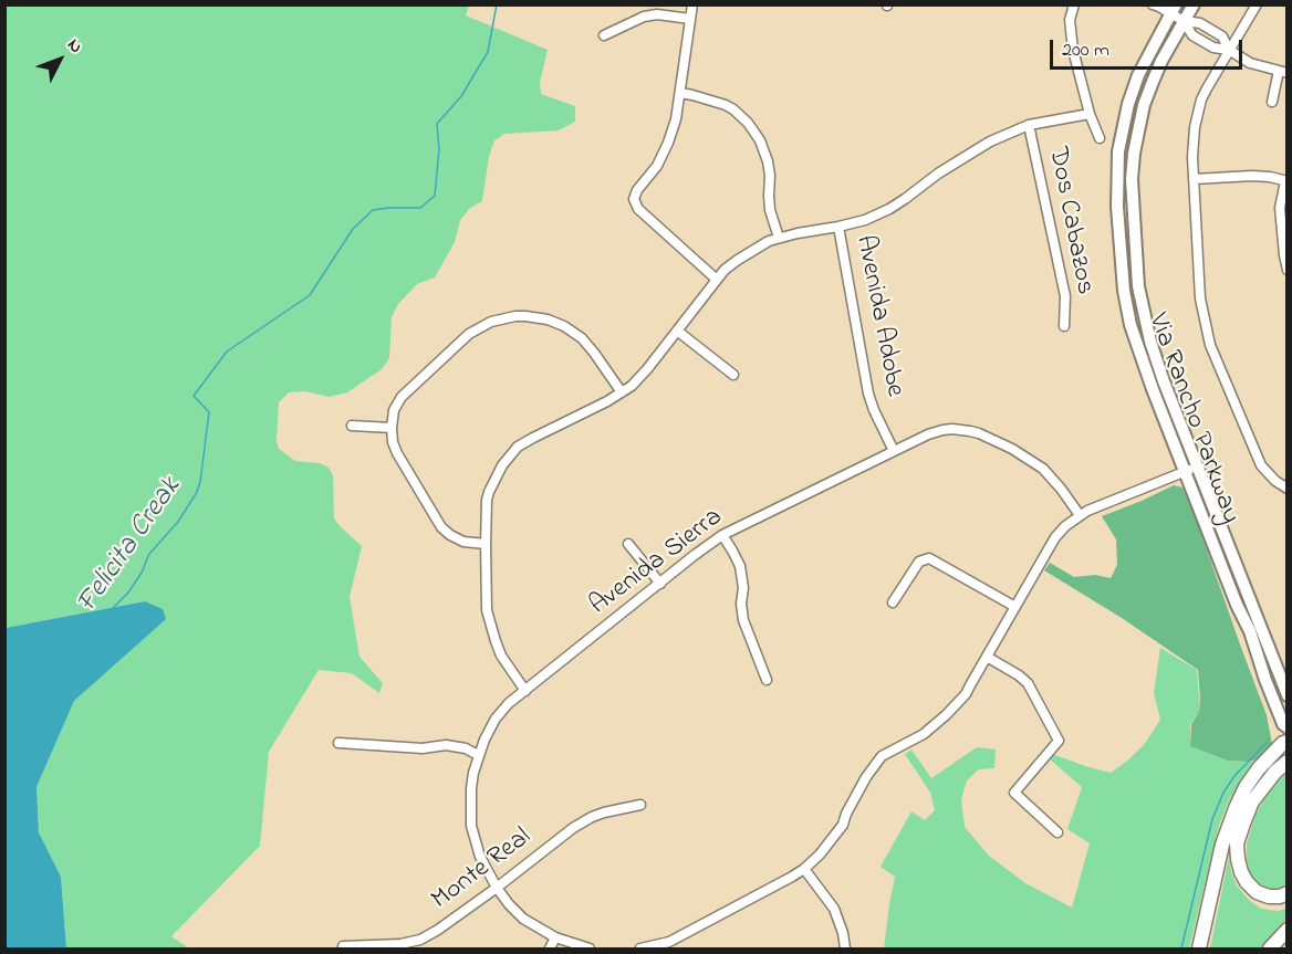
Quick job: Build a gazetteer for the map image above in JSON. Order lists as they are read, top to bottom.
{
  "streets": {
    "main road": ["Via Rancho Parkway"],
    "street": [
      "Dos Cabazos",
      "Avenida Adobe",
      "Avenida Sierra",
      "Monte Real"
    ]
  },
  "crossings": [
    ["Avenida Adobe", "Avenida Sierra"],
    ["Avenida Sierra", "Monte Real"]
  ],
  "water": ["Felicita Creak"],
  "scale_bar": "200 m",
  "north": "top right"
}
